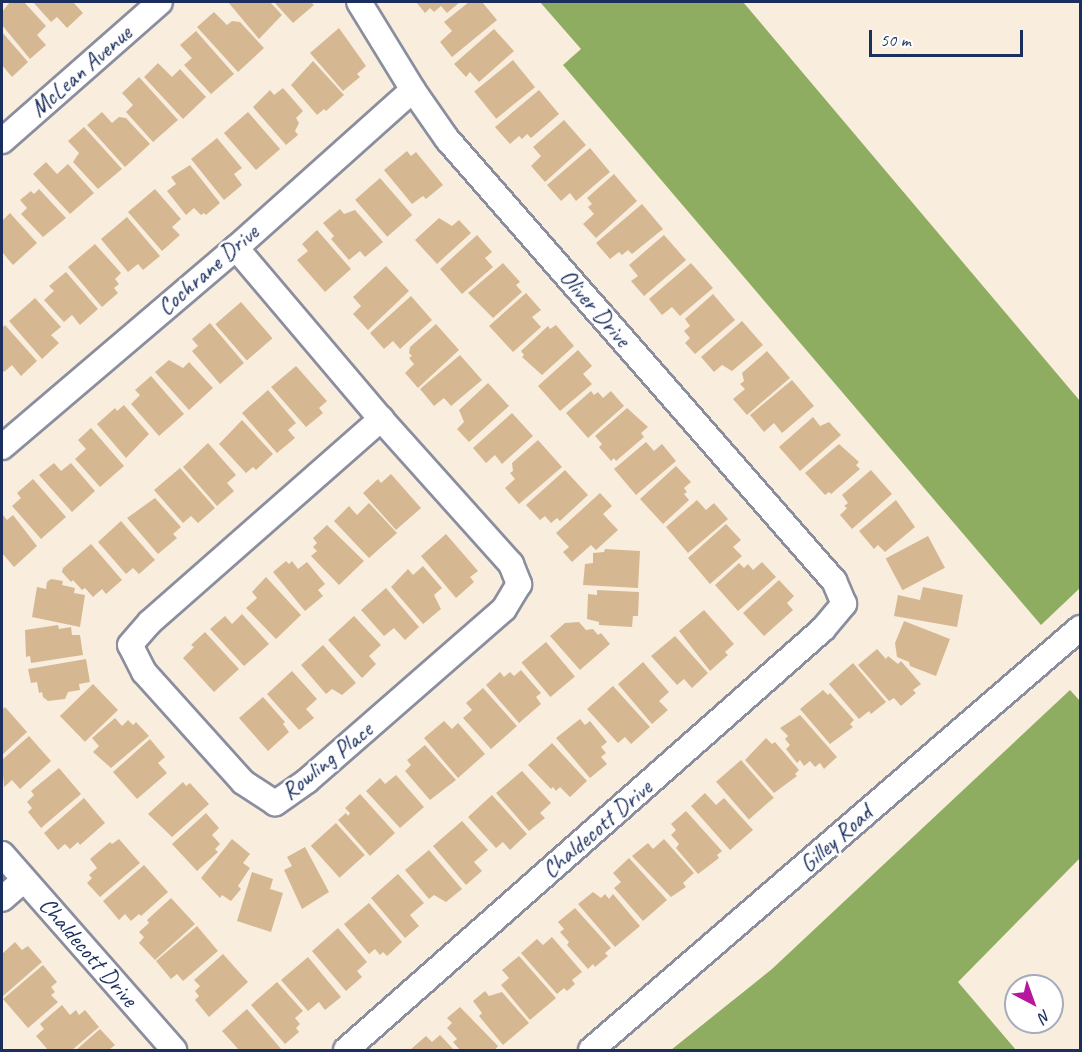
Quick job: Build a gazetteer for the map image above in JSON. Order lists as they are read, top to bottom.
{
  "streets": {
    "street": [
      "McLean Avenue",
      "Cochrane Drive",
      "Oliver Drive",
      "Rowling Place",
      "Chaldecott Drive",
      "Gilley Road"
    ]
  },
  "crossings": [
    ["Cochrane Drive", "Oliver Drive"],
    ["Cochrane Drive", "Rowling Place"],
    ["Oliver Drive", "Chaldecott Drive"]
  ],
  "scale_bar": "50 m",
  "north": "bottom right"
}
